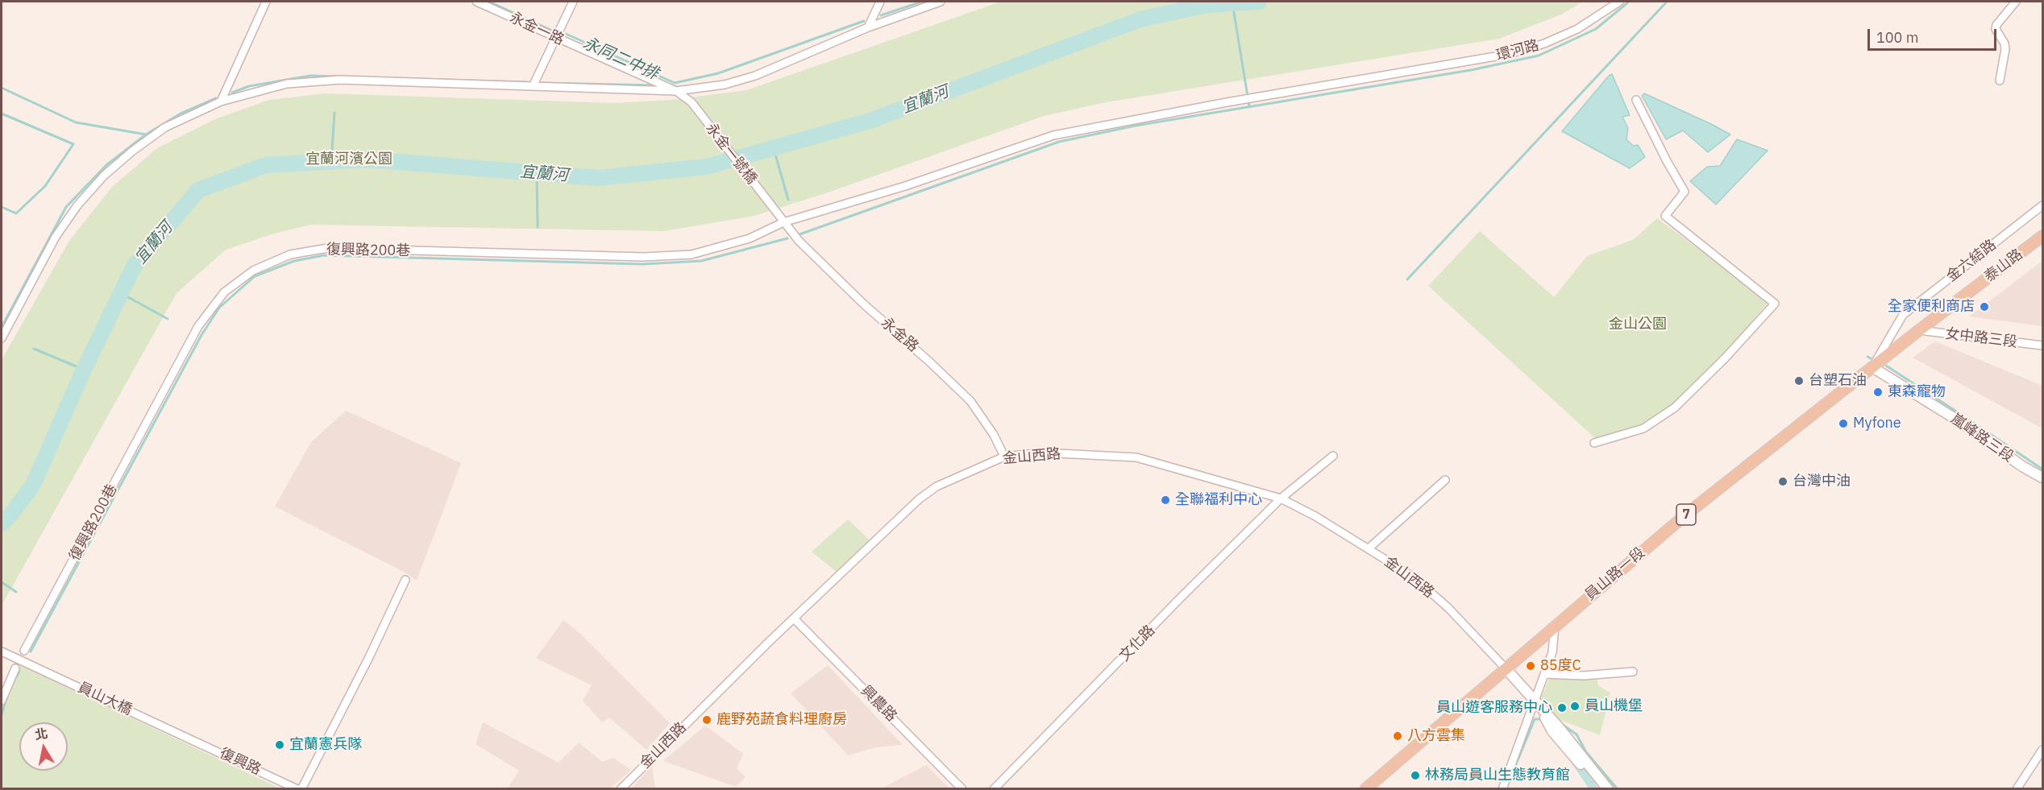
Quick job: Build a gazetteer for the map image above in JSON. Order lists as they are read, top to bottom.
{
  "streets": {
    "main road": ["泰山路", "7", "員山路一段"],
    "street": [
      "永金一路",
      "環河路",
      "永金一號橋",
      "復興路200巷",
      "金六結路",
      "永金路",
      "女中路三段",
      "嵐峰路三段",
      "金山西路",
      "文化路",
      "員山大橋",
      "興農路",
      "復興路"
    ]
  },
  "crossings": [
    ["永金一路", "永金一號橋"],
    ["環河路", "永金一號橋"],
    ["環河路", "復興路200巷"],
    ["環河路", "永金路"],
    ["永金一號橋", "復興路200巷"],
    ["永金一號橋", "永金路"],
    ["復興路200巷", "永金路"],
    ["金六結路", "泰山路"],
    ["金六結路", "嵐峰路三段"],
    ["金六結路", "員山路一段"],
    ["泰山路", "女中路三段"],
    ["泰山路", "嵐峰路三段"],
    ["泰山路", "員山路一段"],
    ["永金路", "金山西路"],
    ["嵐峰路三段", "員山路一段"],
    ["金山西路", "員山路一段"],
    ["金山西路", "文化路"],
    ["金山西路", "興農路"],
    ["員山大橋", "復興路"]
  ],
  "water": ["永同二中排", "宜蘭河"],
  "parks": ["宜蘭河濱公園", "金山公園"],
  "places": [
    "全家便利商店",
    "台塑石油",
    "東森寵物",
    "Myfone",
    "台灣中油",
    "全聯福利中心",
    "85度C",
    "員山機堡",
    "員山遊客服務中心",
    "鹿野苑蔬食料理廚房",
    "八方雲集",
    "宜蘭憲兵隊",
    "林務局員山生態教育館"
  ],
  "scale_bar": "100 m",
  "north": "top"
}
